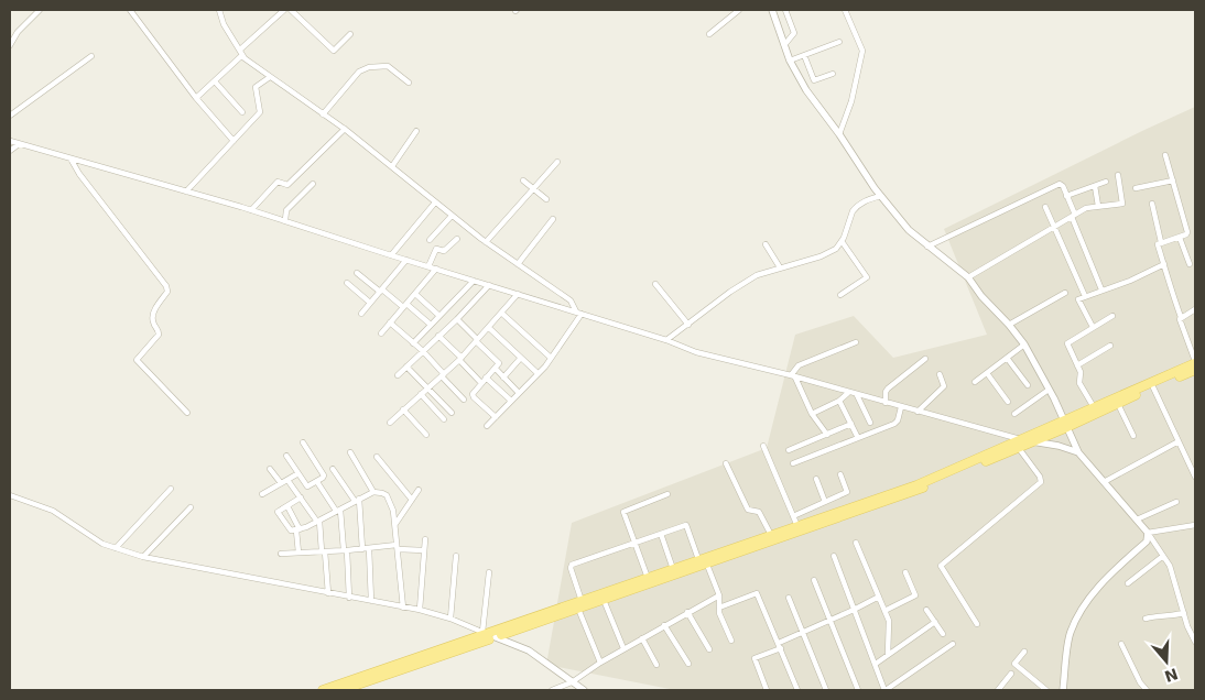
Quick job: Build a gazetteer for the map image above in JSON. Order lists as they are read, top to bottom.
{
  "north": "bottom"
}
